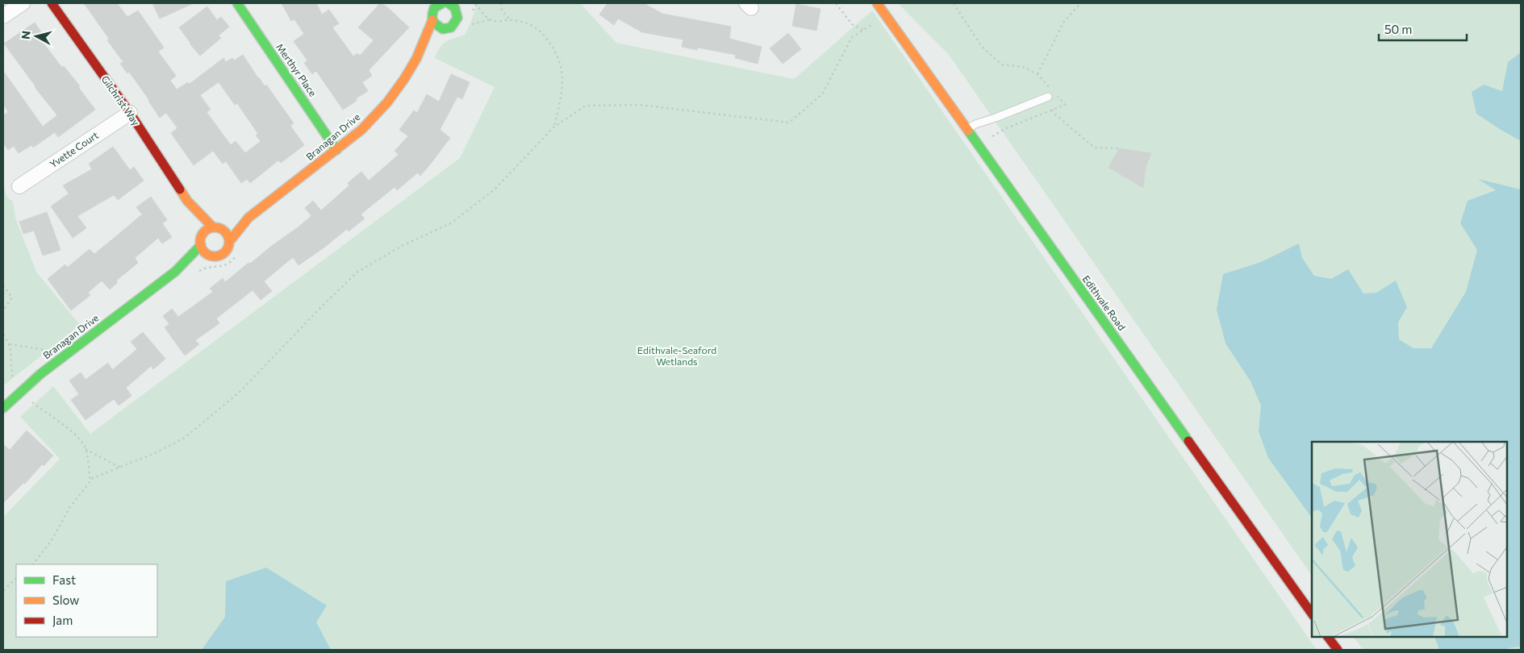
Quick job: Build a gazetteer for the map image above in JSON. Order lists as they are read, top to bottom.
{
  "streets": {
    "main road": [
      "Merthyr Place",
      "Gilchrist Way",
      "Branagan Drive",
      "Edithvale Road"
    ],
    "street": ["Yvette Court"]
  },
  "crossings": [
    ["Merthyr Place", "Branagan Drive"],
    ["Gilchrist Way", "Branagan Drive"],
    ["Gilchrist Way", "Yvette Court"]
  ],
  "parks": ["Edithvale-Seaford Wetlands"],
  "legend": ["Fast", "Slow", "Jam"],
  "scale_bar": "50 m",
  "north": "left"
}
